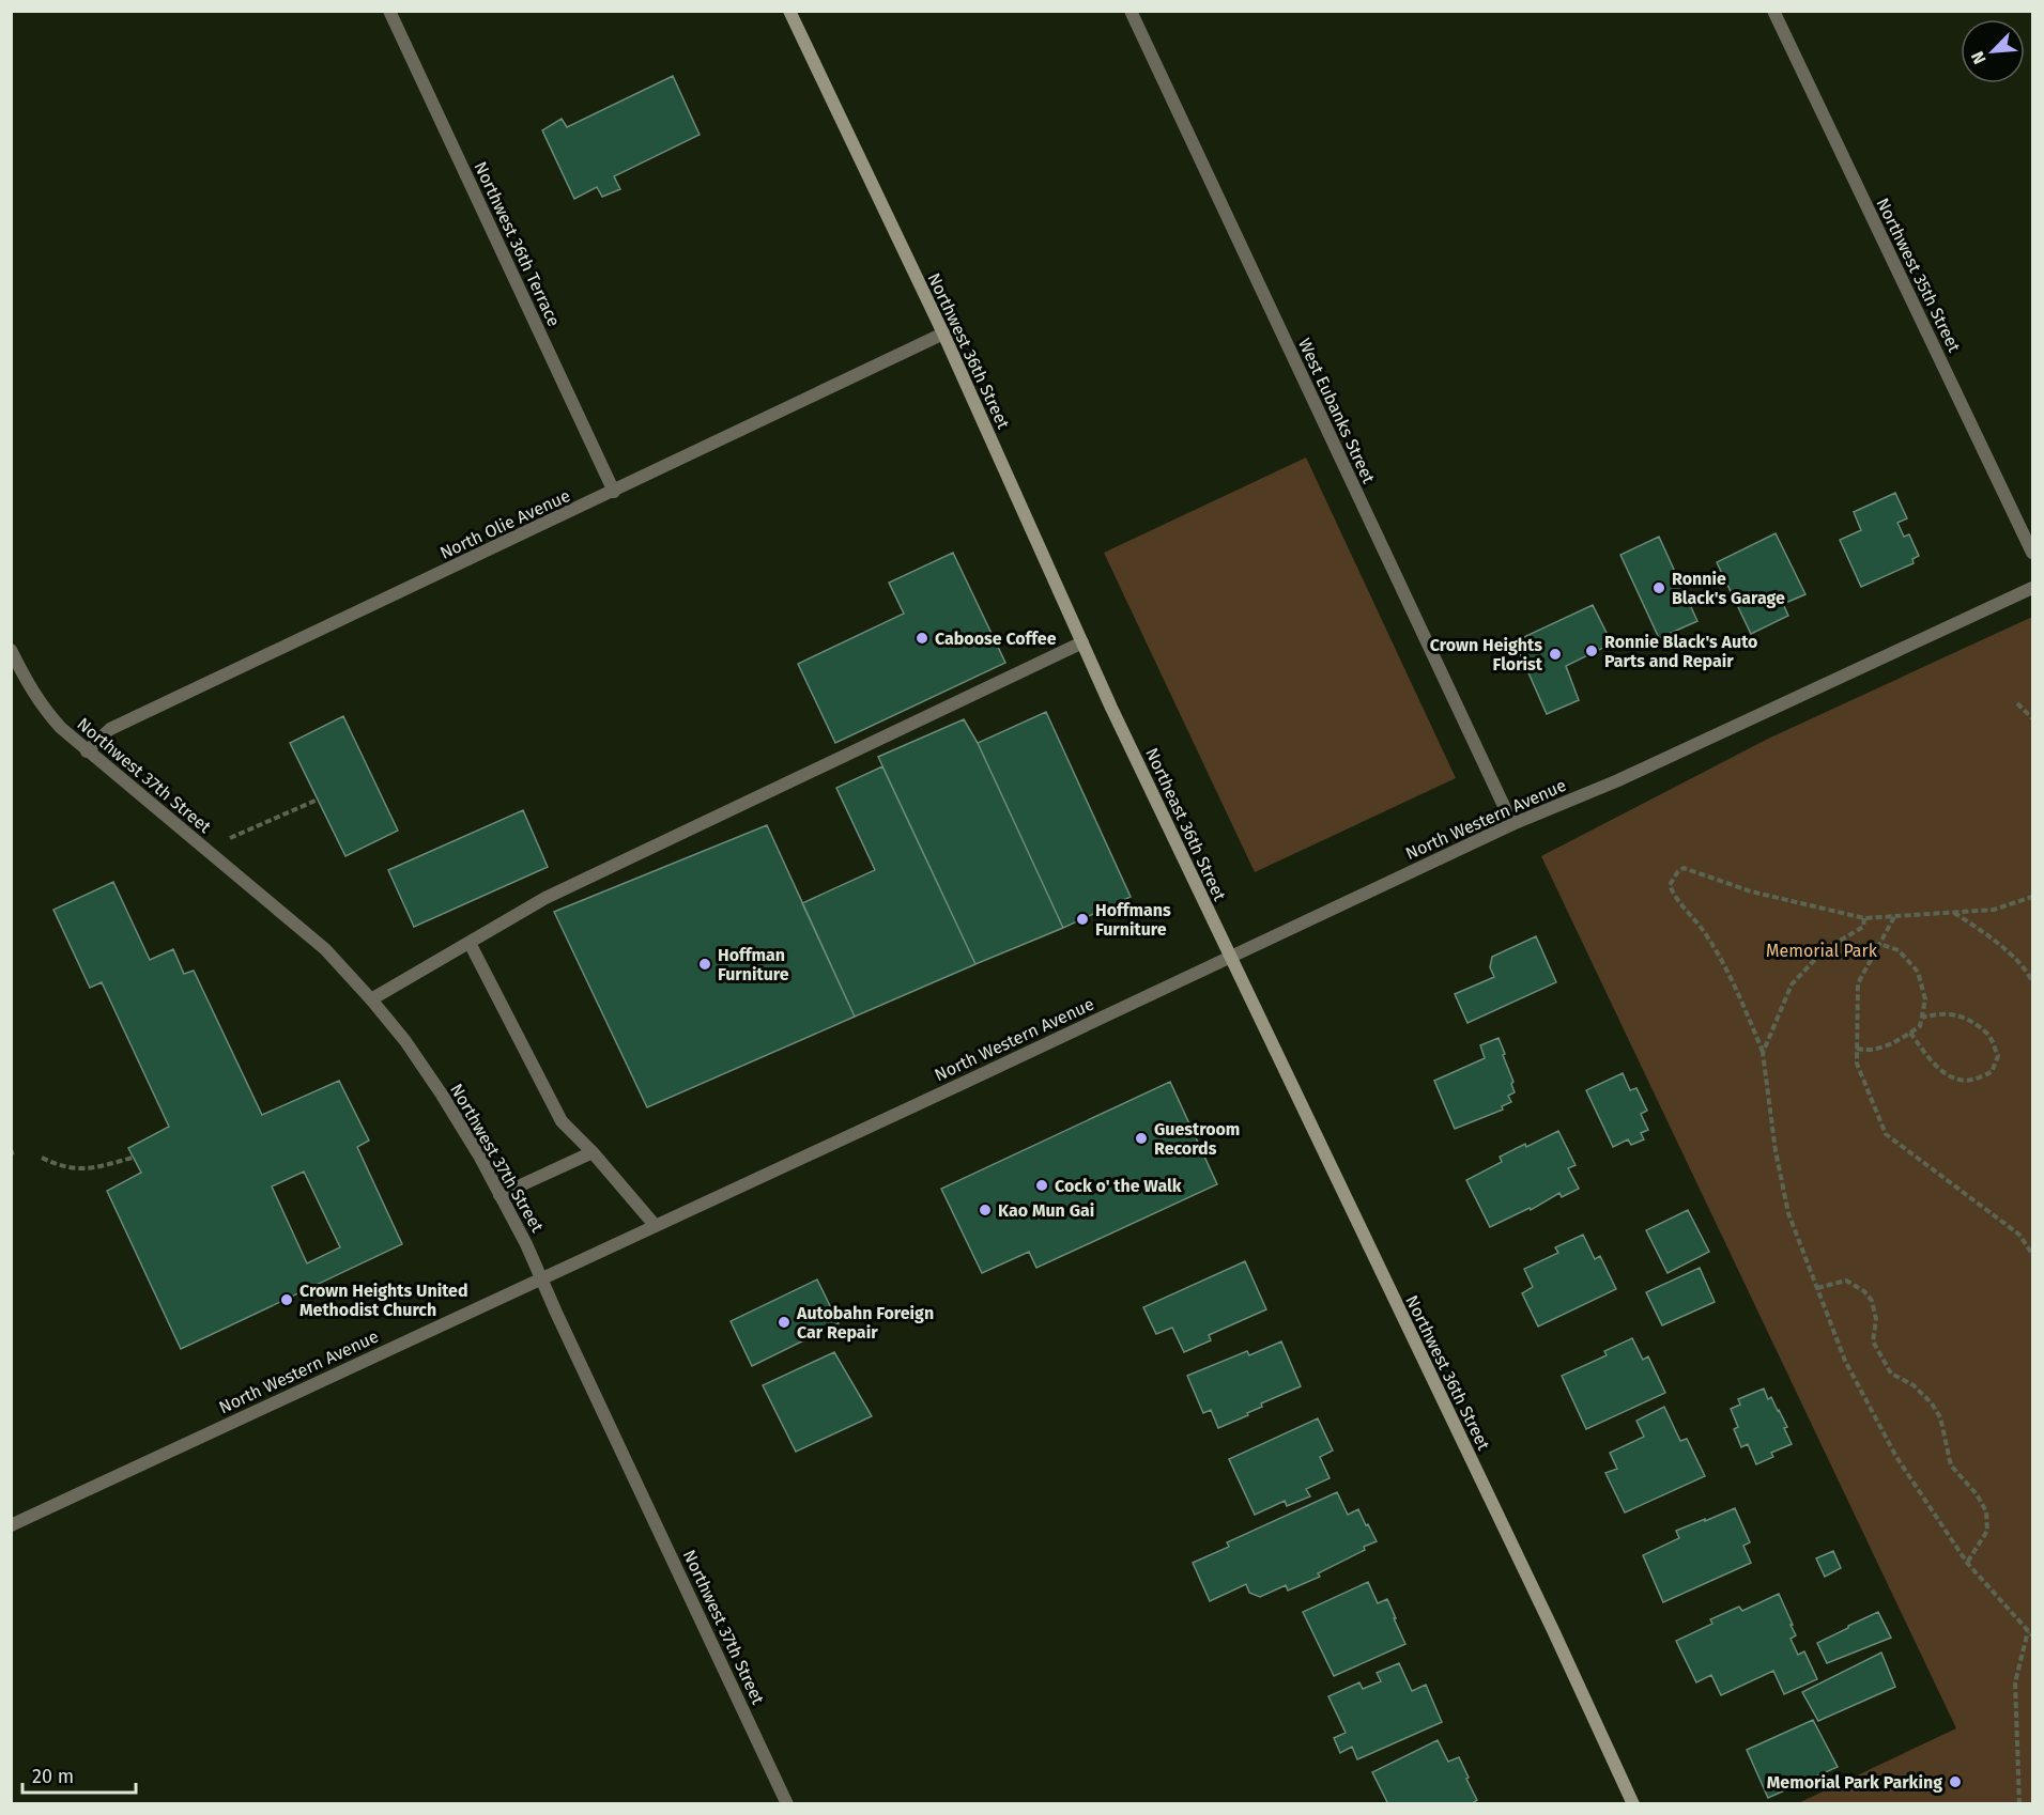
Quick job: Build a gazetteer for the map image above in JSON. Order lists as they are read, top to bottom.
{
  "streets": {
    "main road": ["Northwest 36th Street", "Northeast 36th Street"],
    "street": [
      "Northwest 36th Terrace",
      "Northwest 35th Street",
      "West Eubanks Street",
      "North Olie Avenue",
      "Northwest 37th Street",
      "North Western Avenue"
    ]
  },
  "crossings": [
    ["Northwest 36th Terrace", "North Olie Avenue"],
    ["Northwest 36th Street", "North Olie Avenue"],
    ["Northwest 36th Street", "North Western Avenue"],
    ["Northwest 36th Street", "Northeast 36th Street"],
    ["West Eubanks Street", "North Western Avenue"],
    ["North Olie Avenue", "Northwest 37th Street"],
    ["Northwest 37th Street", "North Western Avenue"],
    ["North Western Avenue", "Northeast 36th Street"]
  ],
  "parks": ["Memorial Park"],
  "places": [
    "Ronnie Black's Garage",
    "Caboose Coffee",
    "Ronnie Black's Auto Parts and Repair",
    "Crown Heights Florist",
    "Hoffmans Furniture",
    "Hoffman Furniture",
    "Guestroom Records",
    "Cock o' the Walk",
    "Kao Mun Gai",
    "Crown Heights United Methodist Church",
    "Autobahn Foreign Car Repair",
    "Memorial Park Parking"
  ],
  "scale_bar": "20 m",
  "north": "bottom left"
}
